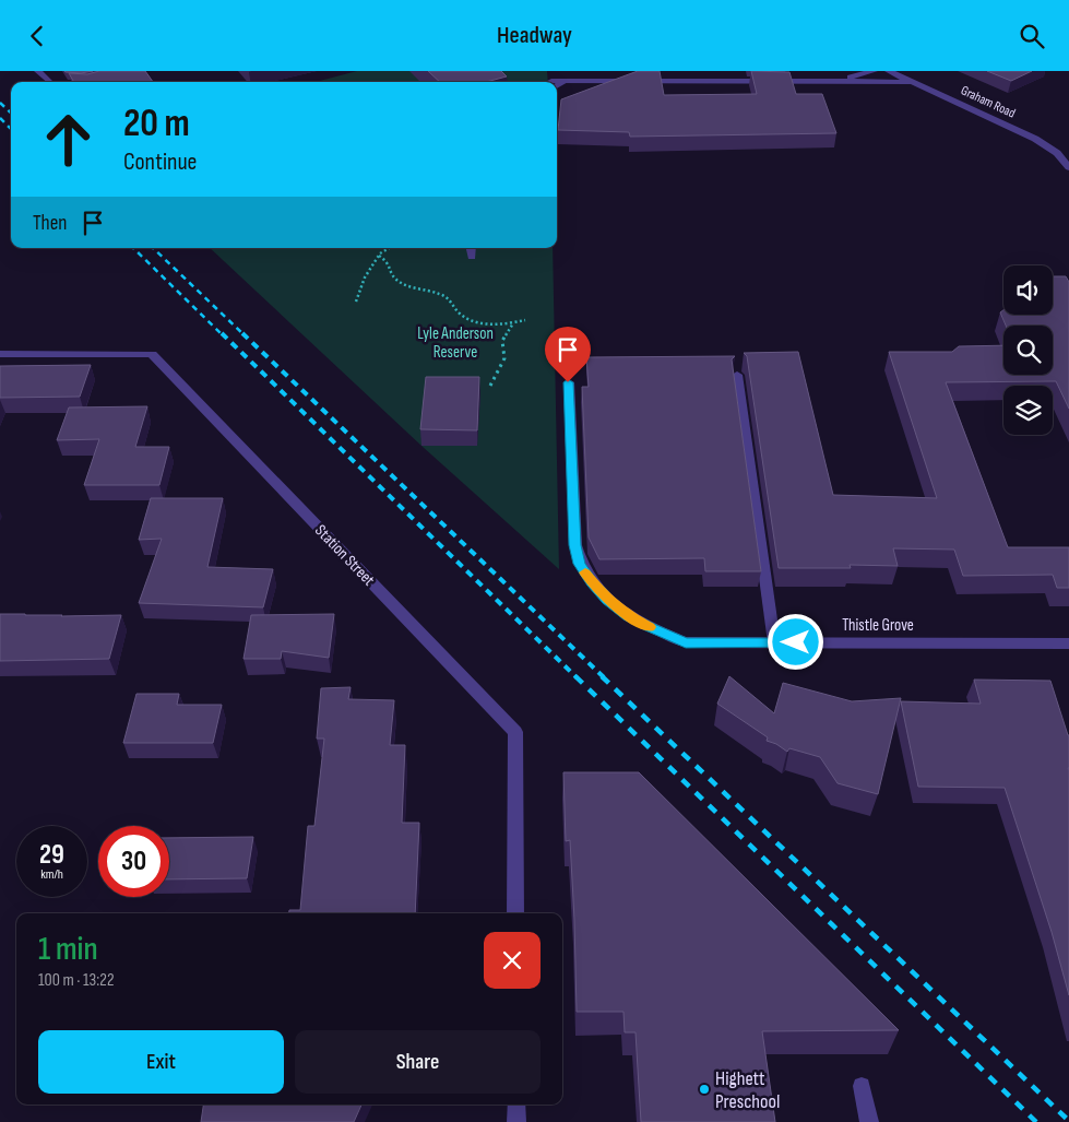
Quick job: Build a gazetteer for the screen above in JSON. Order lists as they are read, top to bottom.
{
  "streets": {
    "street": ["Graham Road", "Station Street", "Thistle Grove"]
  },
  "parks": ["Lyle Anderson Reserve"],
  "places": ["Highett Preschool"],
  "page": {
    "header": "Headway",
    "turn": ["20 m", "Continue"],
    "then": "Then",
    "speed": "29 km/h",
    "limit": "30",
    "heading": ["1 min", "100 m · 13:22"],
    "buttons": ["Exit", "Share"]
  }
}
